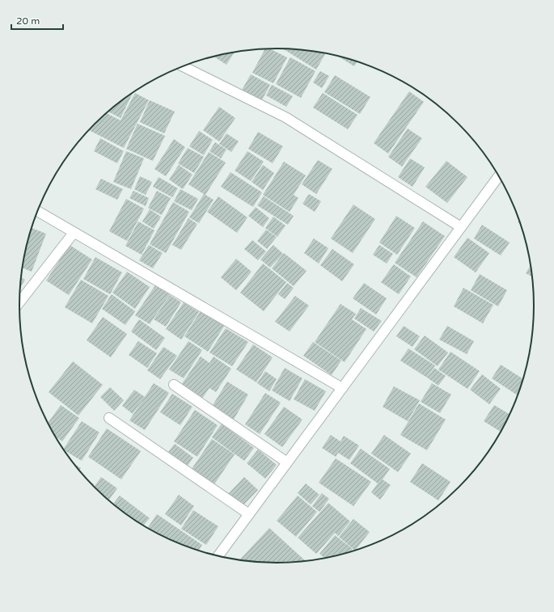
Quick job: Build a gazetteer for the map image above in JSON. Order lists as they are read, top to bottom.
{
  "scale_bar": "20 m"
}
